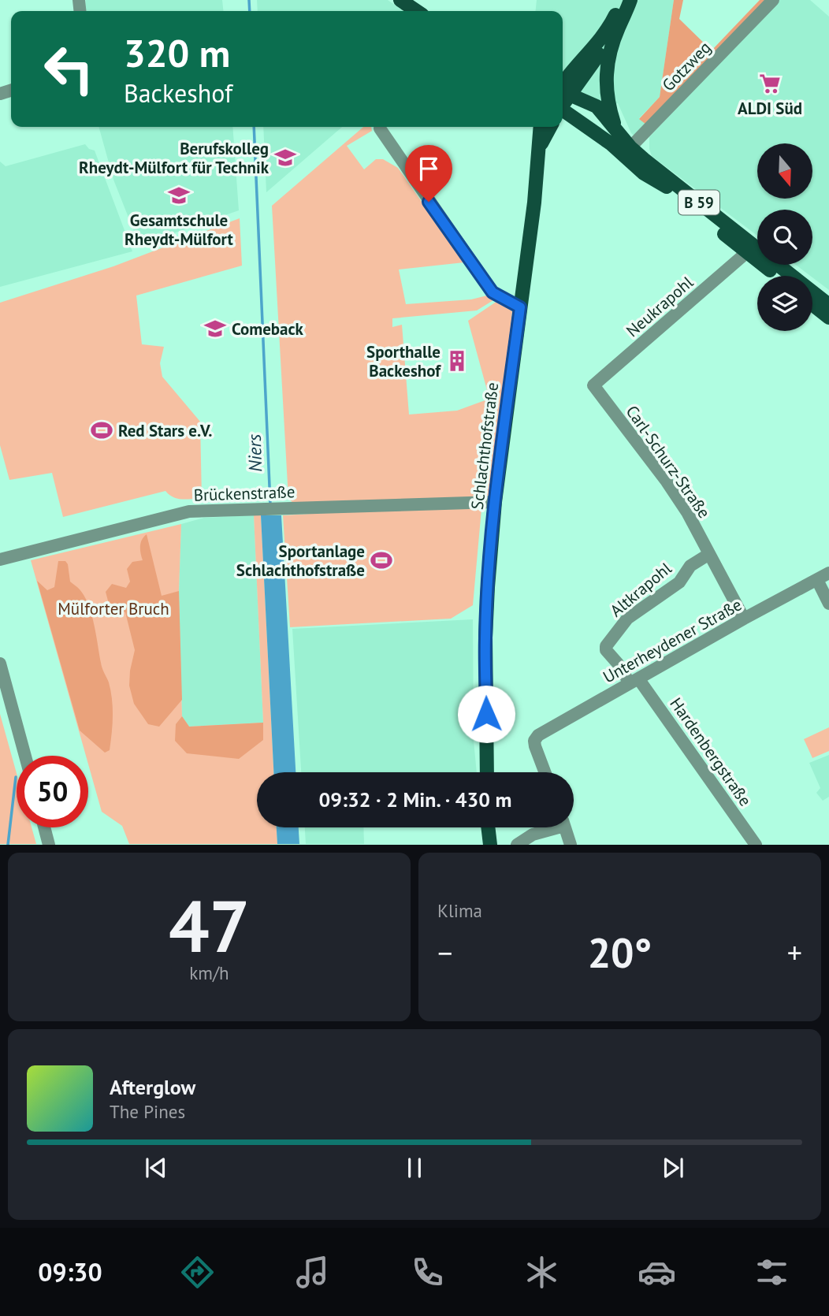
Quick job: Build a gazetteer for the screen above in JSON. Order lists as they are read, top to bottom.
{
  "streets": {
    "main road": ["B 59", "Schlachthofstraße"],
    "street": [
      "Gotzweg",
      "Neukrapohl",
      "Carl-Schurz-Straße",
      "Brückenstraße",
      "Altkrapohl",
      "Unterheydener Straße",
      "Hardenbergstraße"
    ]
  },
  "crossings": [
    ["Gotzweg", "B 59"],
    ["B 59", "Neukrapohl"],
    ["Neukrapohl", "Carl-Schurz-Straße"],
    ["Schlachthofstraße", "Brückenstraße"],
    ["Carl-Schurz-Straße", "Altkrapohl"],
    ["Carl-Schurz-Straße", "Unterheydener Straße"],
    ["Altkrapohl", "Unterheydener Straße"],
    ["Altkrapohl", "Hardenbergstraße"],
    ["Unterheydener Straße", "Hardenbergstraße"]
  ],
  "water": ["Niers"],
  "parks": ["Mülforter Bruch"],
  "places": {
    "supermarket": ["ALDI Süd"],
    "school or university": ["Berufskolleg Rheydt-Mülfort für Technik", "Gesamtschule Rheydt-Mülfort", "Comeback"],
    "building": ["Sporthalle Backeshof"],
    "sports": ["Red Stars e.V.", "Sportanlage Schlachthofstraße"]
  },
  "north": "bottom",
  "page": {
    "turn": ["320 m", "Backeshof"],
    "limit": "50",
    "trip": "09:32 · 2 Min. · 430 m",
    "tile": [
      ["47", "km/h"],
      "Klima"
    ],
    "heat": ["−", "20°", "+"],
    "song": ["Afterglow", "The Pines"],
    "tabs": "09:30"
  }
}
